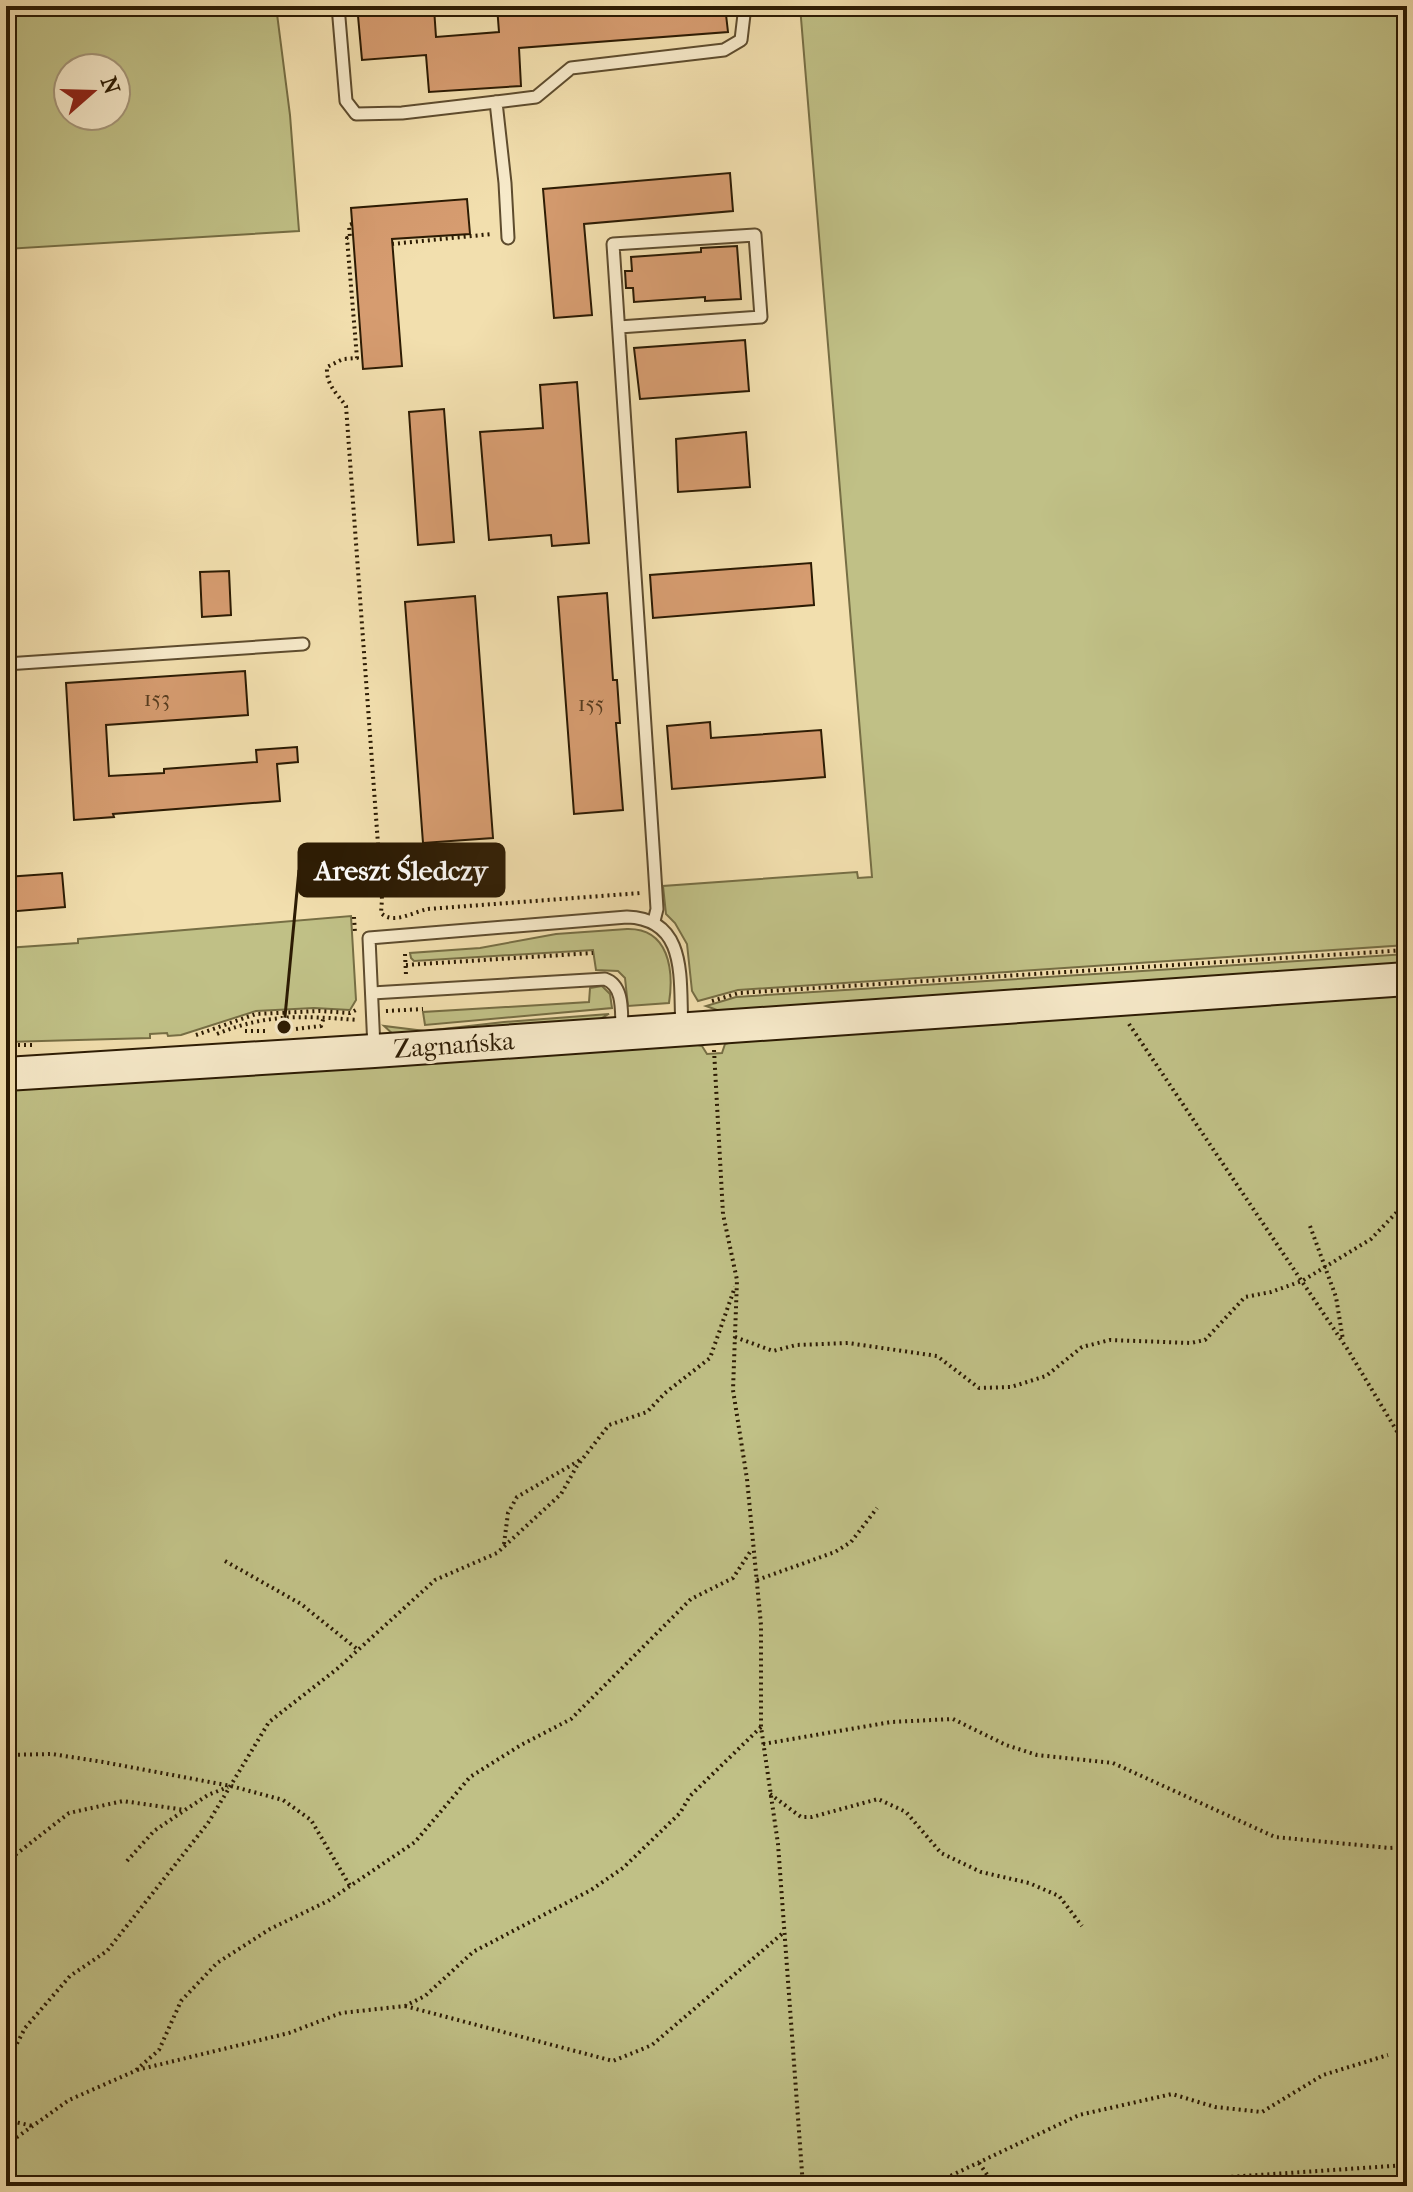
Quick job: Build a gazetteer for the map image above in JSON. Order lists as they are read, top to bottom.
{
  "streets": {
    "street": ["Zagnańska"]
  },
  "places": ["Areszt Śledczy"],
  "house_numbers": ["153", "155"],
  "north": "right"
}
